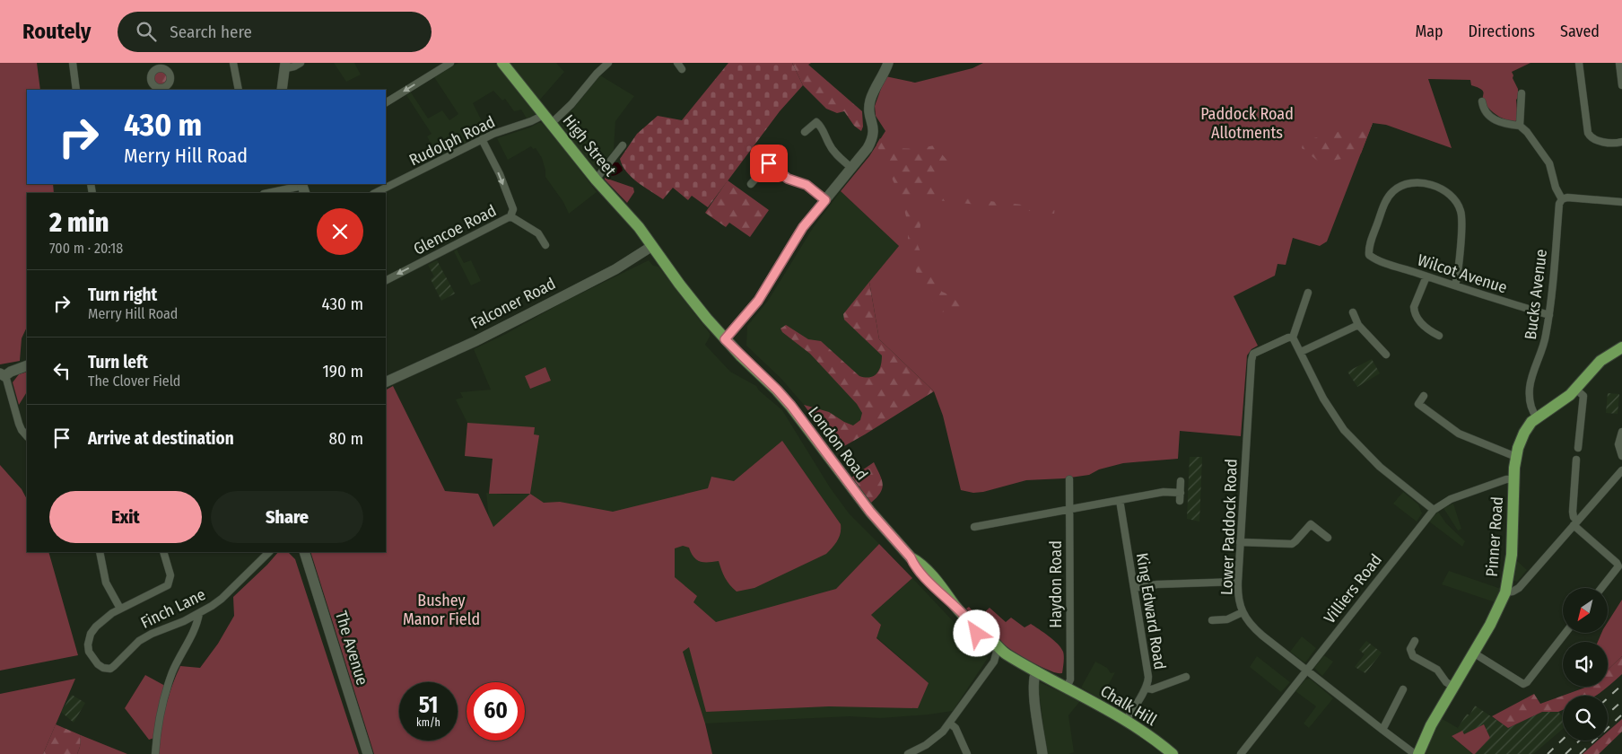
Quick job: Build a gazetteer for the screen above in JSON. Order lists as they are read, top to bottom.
{
  "streets": {
    "main road": [
      "High Street",
      "London Road",
      "Pinner Road",
      "Chalk Hill"
    ],
    "street": [
      "Rudolph Road",
      "Glencoe Road",
      "Wilcot Avenue",
      "Bucks Avenue",
      "Falconer Road",
      "Lower Paddock Road",
      "Haydon Road",
      "Villiers Road",
      "Finch Lane",
      "King Edward Road",
      "The Avenue"
    ]
  },
  "crossings": [
    ["Rudolph Road", "High Street"],
    ["Rudolph Road", "Glencoe Road"],
    ["High Street", "Falconer Road"],
    ["High Street", "London Road"],
    ["Wilcot Avenue", "Bucks Avenue"],
    ["Bucks Avenue", "Pinner Road"],
    ["Falconer Road", "London Road"],
    ["London Road", "Haydon Road"],
    ["London Road", "Chalk Hill"],
    ["Lower Paddock Road", "Villiers Road"],
    ["Pinner Road", "Villiers Road"],
    ["Haydon Road", "Chalk Hill"],
    ["King Edward Road", "Chalk Hill"]
  ],
  "parks": ["Paddock Road Allotments", "Bushey Manor Field"],
  "north": "bottom left",
  "page": {
    "header": "Routely",
    "search": "Search here",
    "nav": ["Map", "Directions", "Saved"],
    "turn": ["430 m", "Merry Hill Road"],
    "heading": ["2 min", "700 m · 20:18"],
    "list": [
      {
        "name": "Turn right",
        "note": "Merry Hill Road",
        "value": "430 m"
      },
      {
        "name": "Turn left",
        "note": "The Clover Field",
        "value": "190 m"
      },
      {
        "name": "Arrive at destination",
        "value": "80 m"
      }
    ],
    "buttons": ["Exit", "Share"],
    "speed": "51 km/h",
    "limit": "60"
  }
}
